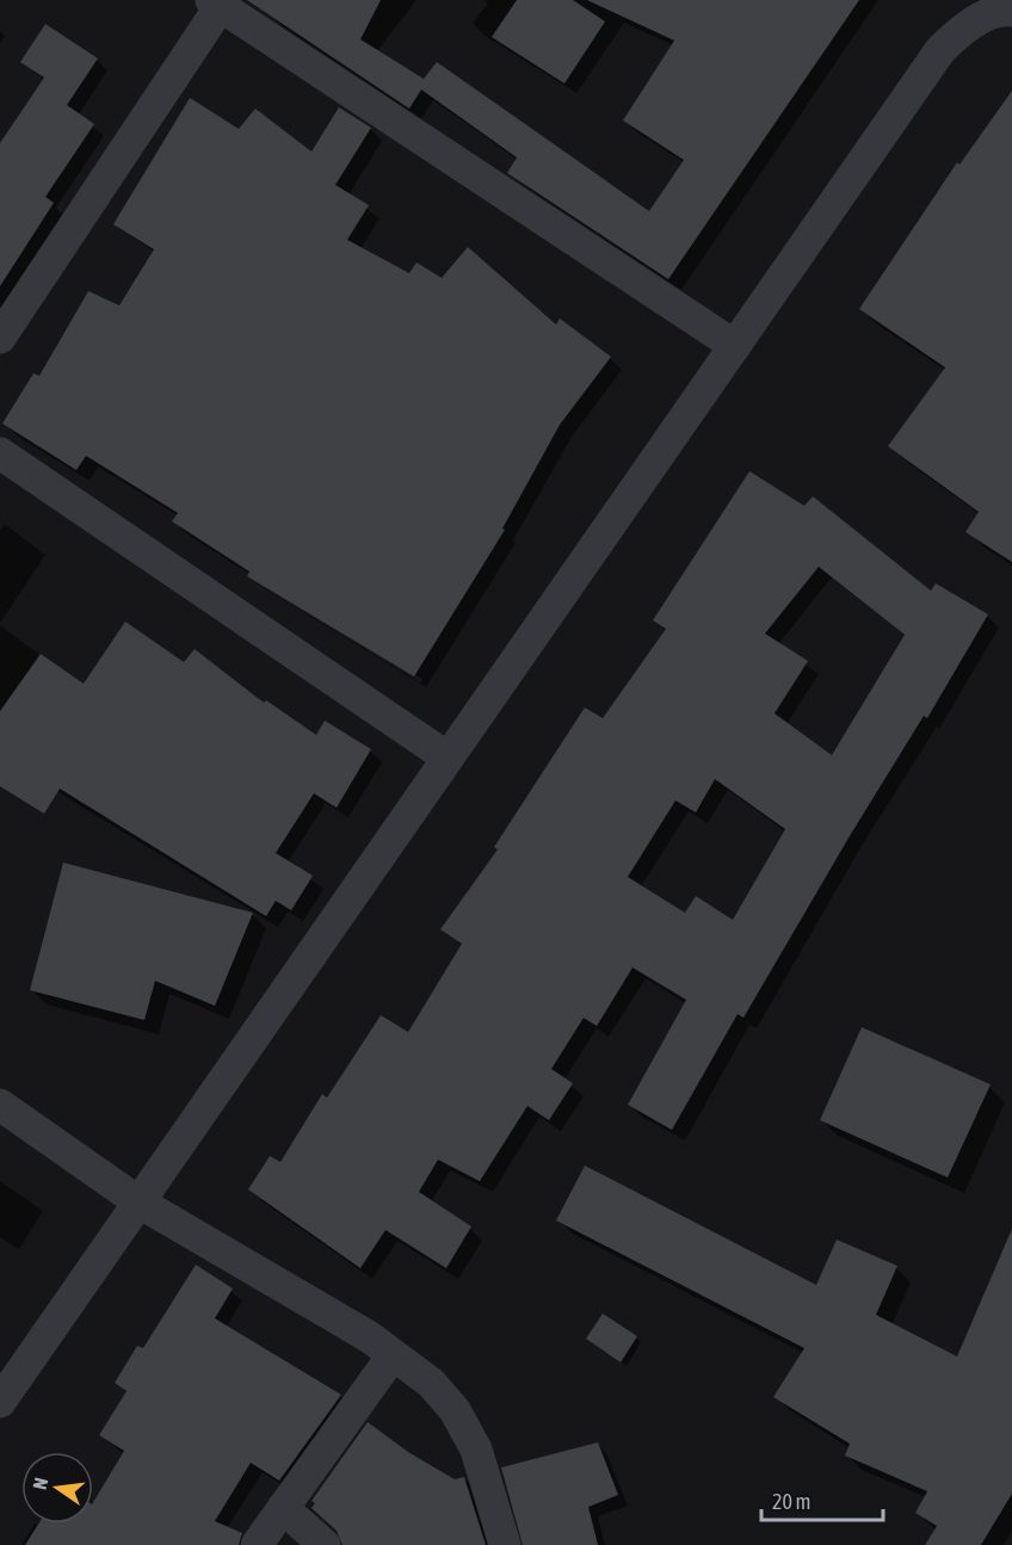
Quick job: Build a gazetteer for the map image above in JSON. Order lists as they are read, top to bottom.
{
  "scale_bar": "20 m",
  "north": "left"
}
